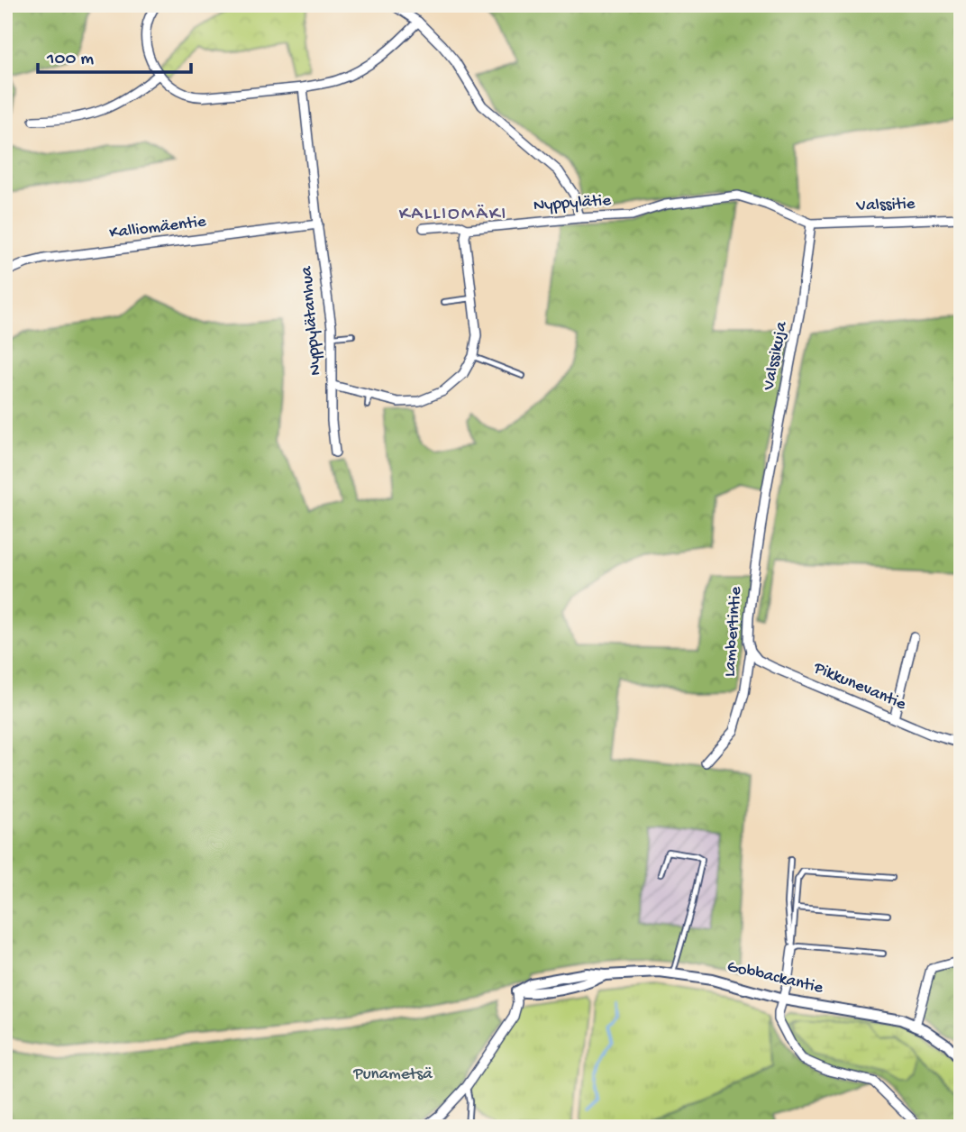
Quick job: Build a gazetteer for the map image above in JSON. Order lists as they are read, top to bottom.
{
  "streets": {
    "street": [
      "Nyppylätie",
      "Valssitie",
      "Kalliomäentie",
      "Nyppylätanhua",
      "Valssikuja",
      "Lambertintie",
      "Pikkunevantie",
      "Gobbackantie"
    ]
  },
  "crossings": [
    ["Nyppylätie", "Valssitie"],
    ["Nyppylätie", "Valssikuja"],
    ["Valssitie", "Valssikuja"],
    ["Kalliomäentie", "Nyppylätanhua"],
    ["Valssikuja", "Lambertintie"],
    ["Lambertintie", "Pikkunevantie"]
  ],
  "districts": ["KALLIOMÄKI"],
  "parks": ["Punametsä"],
  "scale_bar": "100 m"
}
